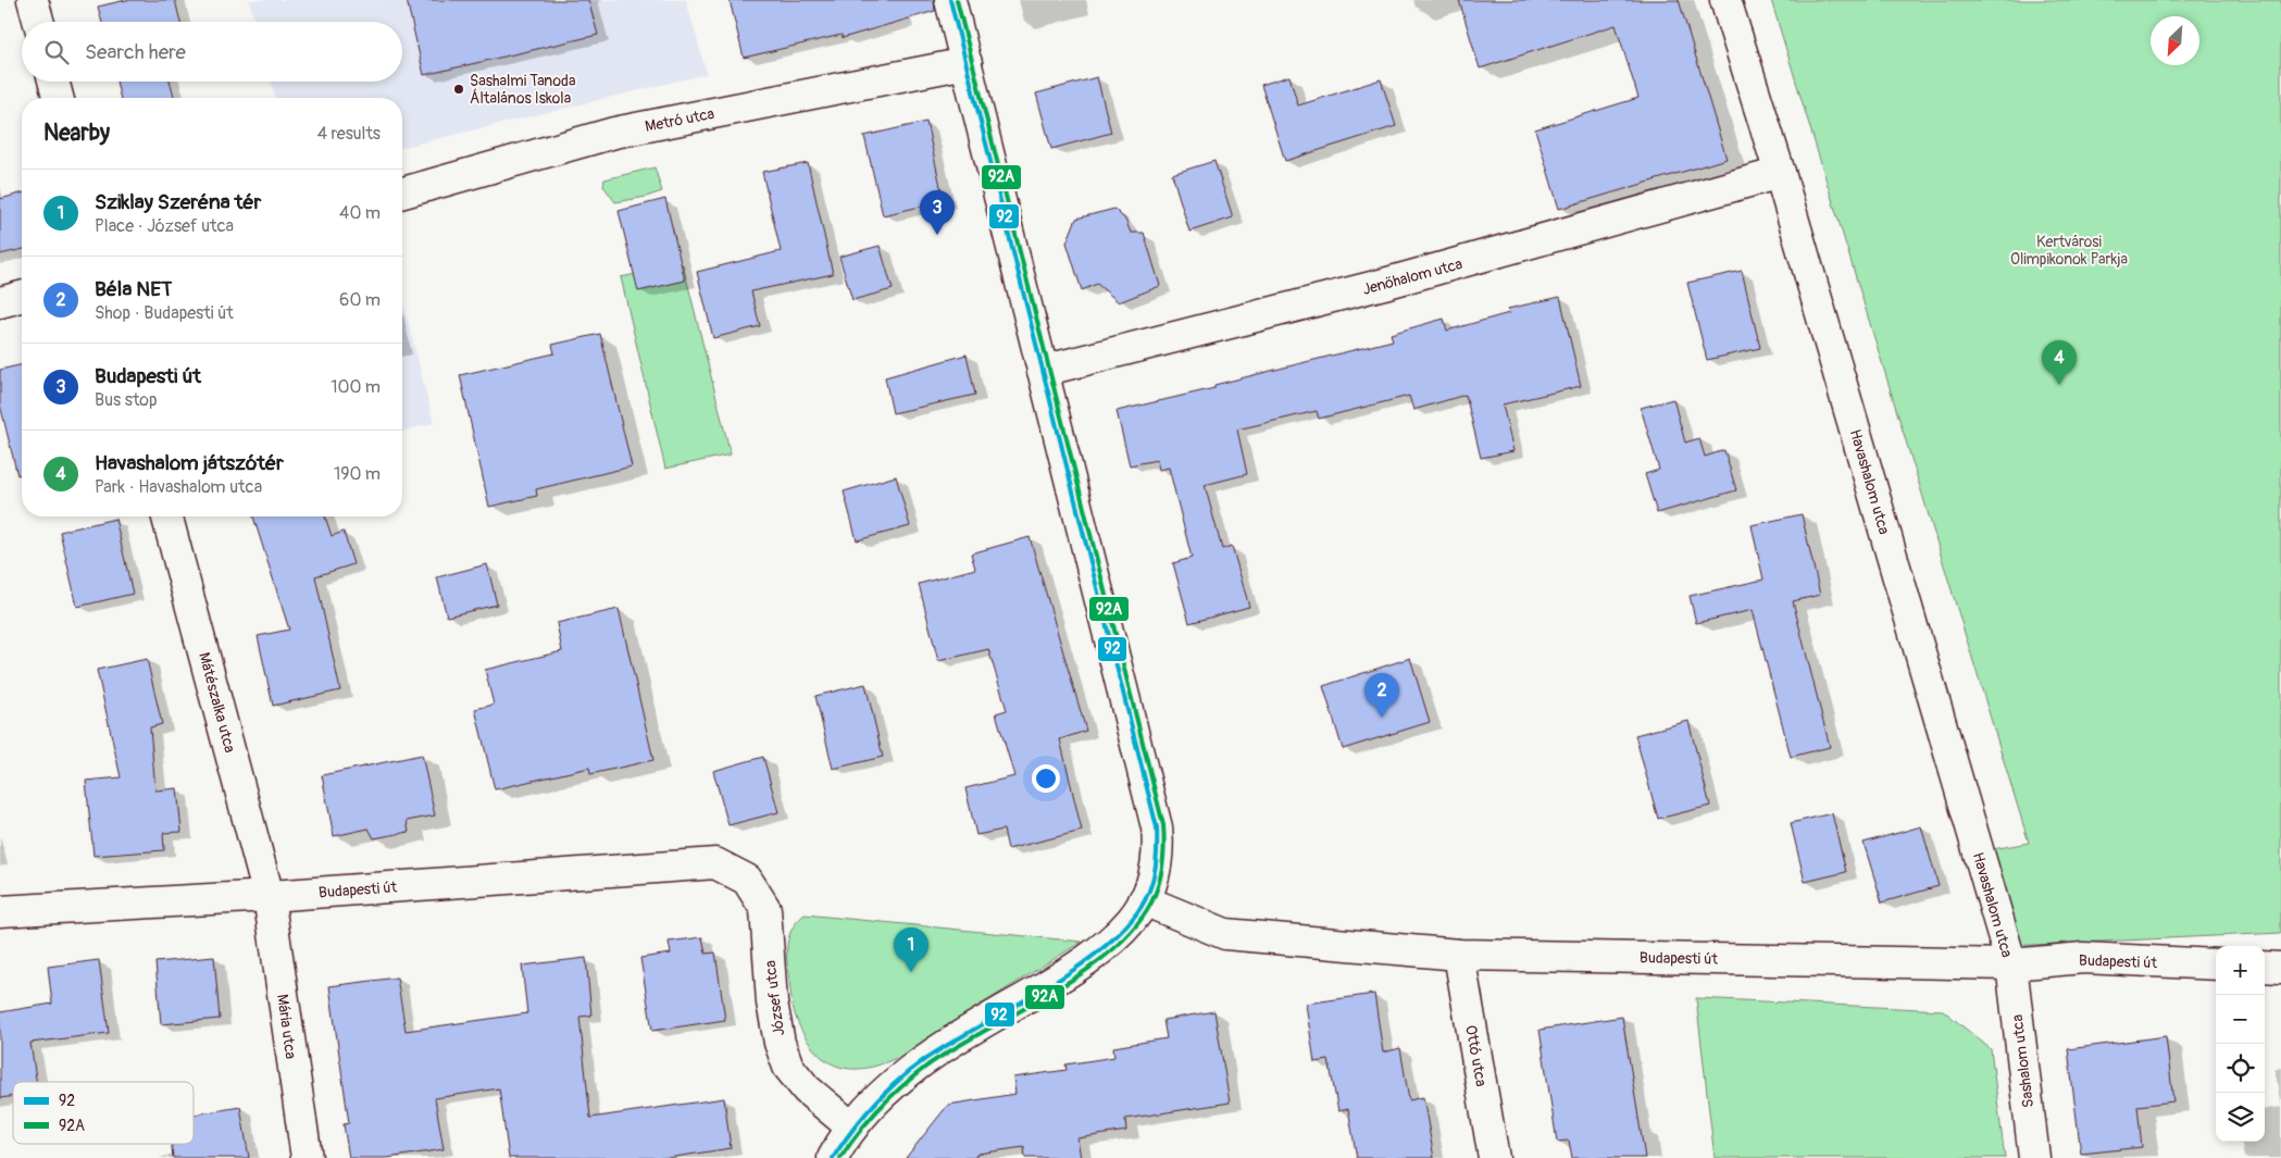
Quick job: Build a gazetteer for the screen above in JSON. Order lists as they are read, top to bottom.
{
  "streets": {
    "street": [
      "Metró utca",
      "Jenőhalom utca",
      "Havashalom utca",
      "Mátészalka utca",
      "Budapesti út",
      "József utca",
      "Mária utca",
      "Ottó utca",
      "Sashalom utca"
    ]
  },
  "crossings": [
    ["Jenőhalom utca", "Havashalom utca"],
    ["Havashalom utca", "Budapesti út"],
    ["Havashalom utca", "Sashalom utca"],
    ["Mátészalka utca", "Budapesti út"],
    ["Mátészalka utca", "Mária utca"],
    ["Budapesti út", "József utca"],
    ["Budapesti út", "Mária utca"],
    ["Budapesti út", "Ottó utca"],
    ["Budapesti út", "Sashalom utca"]
  ],
  "parks": ["Kertvárosi Olimpikonok Parkja"],
  "places": ["Sashalmi Tanoda Általános Iskola"],
  "lines": ["transit line 92", "transit line 92A"],
  "legend": ["92", "92A"],
  "north": "bottom left",
  "page": {
    "search": "Search here",
    "heading": ["Nearby", "4 results"],
    "list": [
      {
        "mark": "1",
        "name": "Sziklay Szeréna tér",
        "note": "Place · József utca",
        "value": "40 m"
      },
      {
        "mark": "2",
        "name": "Béla NET",
        "note": "Shop · Budapesti út",
        "value": "60 m"
      },
      {
        "mark": "3",
        "name": "Budapesti út",
        "note": "Bus stop",
        "value": "100 m"
      },
      {
        "mark": "4",
        "name": "Havashalom játszótér",
        "note": "Park · Havashalom utca",
        "value": "190 m"
      }
    ],
    "pins": [
      "3",
      "4",
      "2",
      "1"
    ],
    "map_buttons": ["+", "−"]
  }
}
